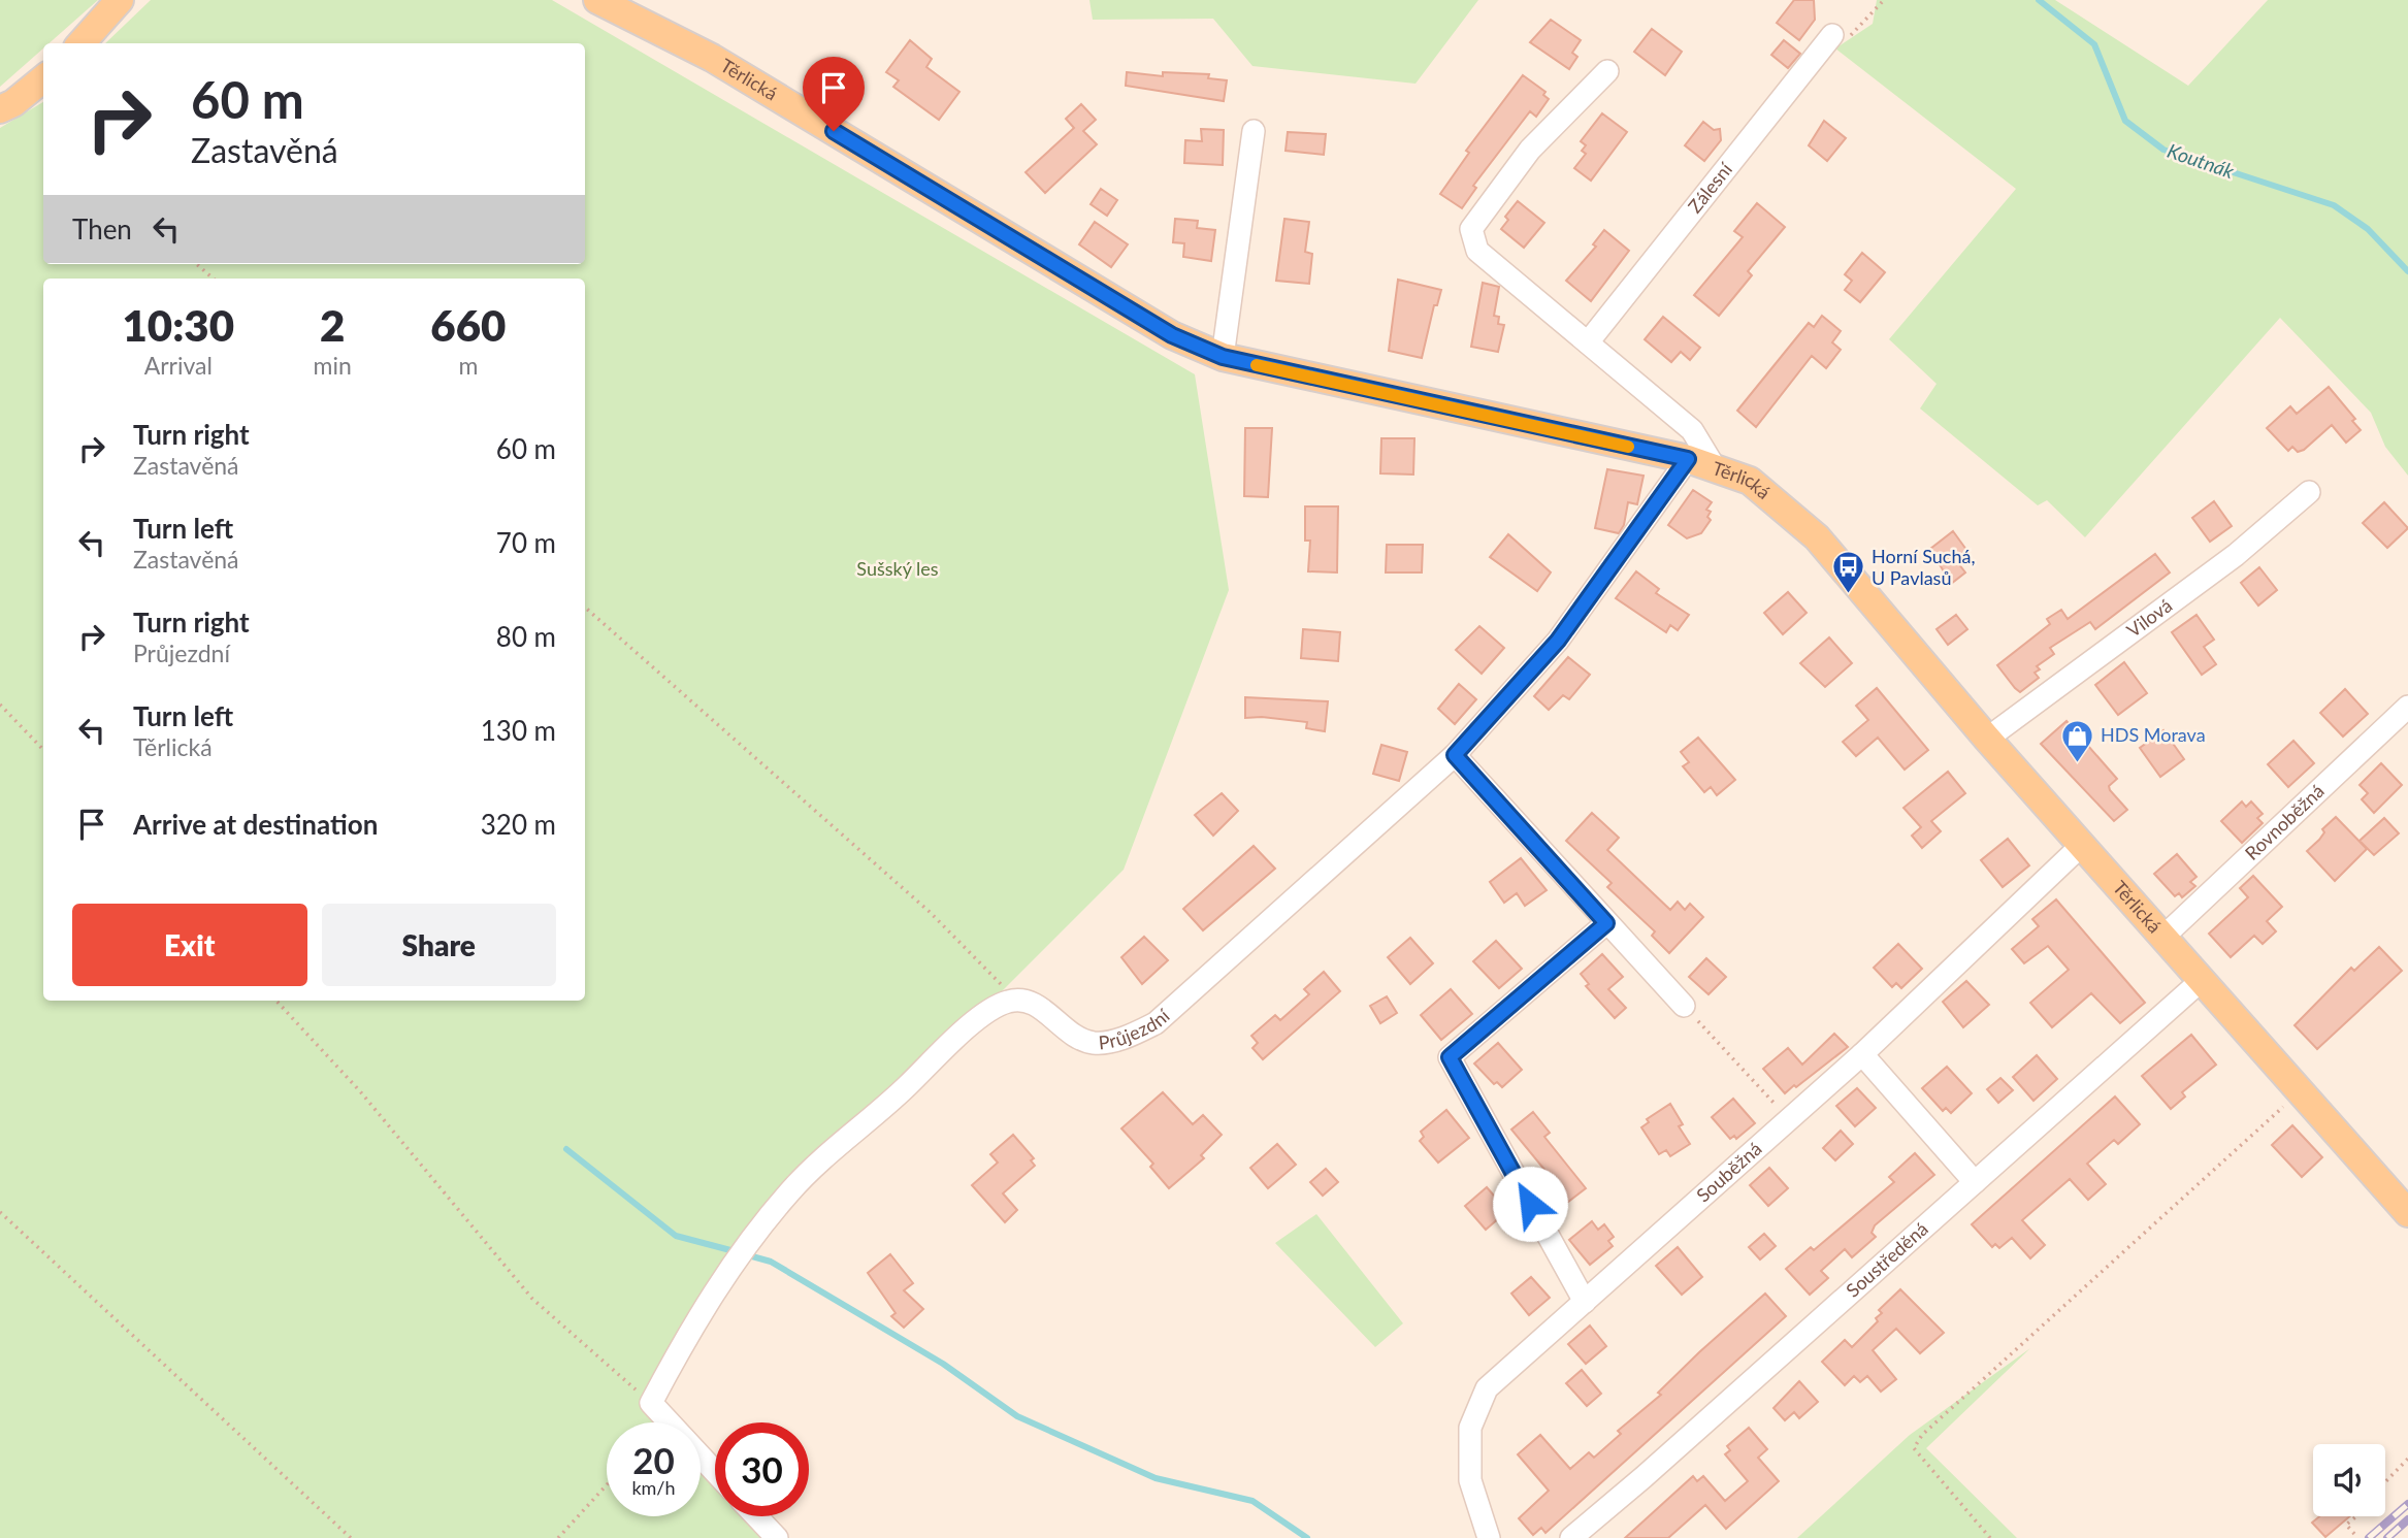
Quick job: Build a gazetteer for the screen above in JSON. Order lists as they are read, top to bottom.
{
  "streets": {
    "main road": ["Těrlická"],
    "street": [
      "Zálesní",
      "Vilová",
      "Rovnoběžná",
      "Průjezdní",
      "Souběžná",
      "Soustředěná"
    ]
  },
  "crossings": [
    ["Těrlická", "Vilová"],
    ["Těrlická", "Rovnoběžná"],
    ["Těrlická", "Průjezdní"],
    ["Těrlická", "Souběžná"],
    ["Těrlická", "Soustředěná"]
  ],
  "water": ["Koutnák"],
  "parks": ["Sušský les"],
  "places": {
    "bus stop": ["Horní Suchá, U Pavlasů"],
    "shop": ["HDS Morava"]
  },
  "page": {
    "turn": ["60 m", "Zastavěná"],
    "then": "Then",
    "eta": [
      "10:30",
      "Arrival",
      "2",
      "min",
      "660",
      "m"
    ],
    "list": [
      {
        "name": "Turn right",
        "note": "Zastavěná",
        "value": "60 m"
      },
      {
        "name": "Turn left",
        "note": "Zastavěná",
        "value": "70 m"
      },
      {
        "name": "Turn right",
        "note": "Průjezdní",
        "value": "80 m"
      },
      {
        "name": "Turn left",
        "note": "Těrlická",
        "value": "130 m"
      },
      {
        "name": "Arrive at destination",
        "value": "320 m"
      }
    ],
    "buttons": ["Exit", "Share"],
    "speed": "20 km/h",
    "limit": "30"
  }
}
